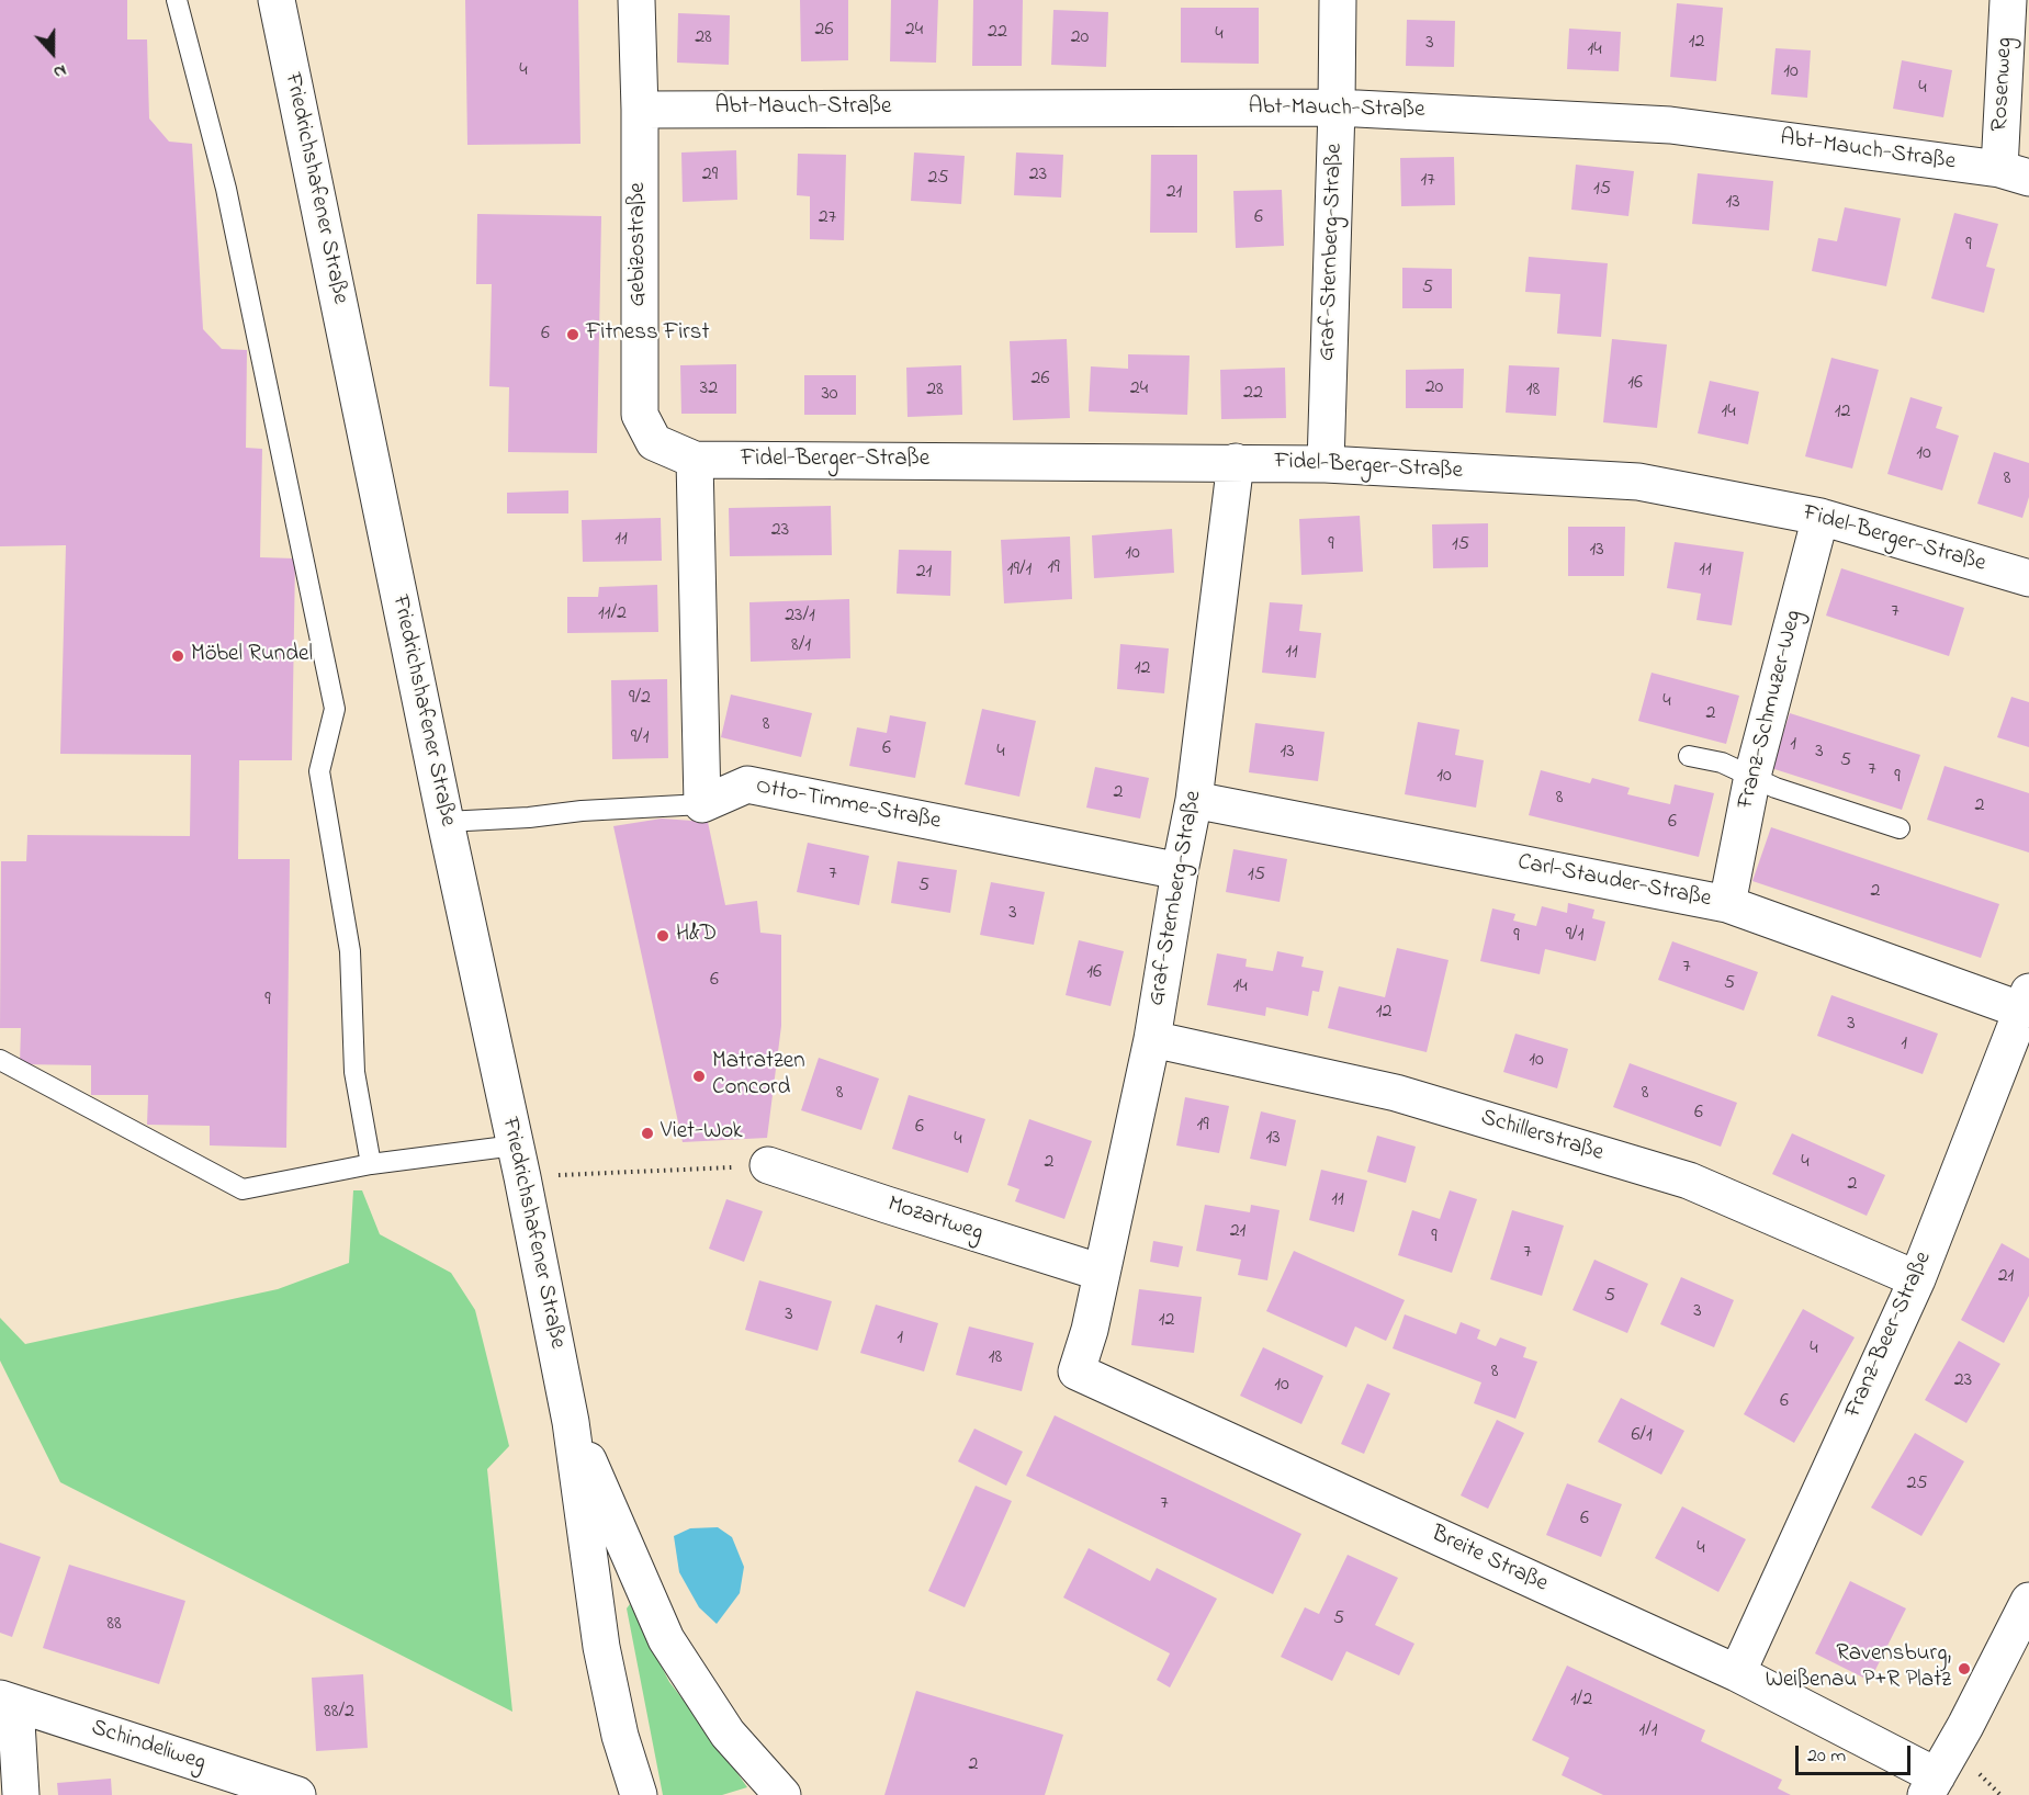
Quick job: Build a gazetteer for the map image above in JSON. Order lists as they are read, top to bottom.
{
  "streets": {
    "street": [
      "Rosenweg",
      "Abt-Mauch-Straße",
      "Friedrichshafener Straße",
      "Gebizostraße",
      "Graf-Sternberg-Straße",
      "Fidel-Berger-Straße",
      "Franz-Schmuzer-Weg",
      "Otto-Timme-Straße",
      "Carl-Stauder-Straße",
      "Schillerstraße",
      "Mozartweg",
      "Franz-Beer-Straße",
      "Breite Straße",
      "Schindeliweg"
    ]
  },
  "crossings": [
    ["Rosenweg", "Abt-Mauch-Straße"],
    ["Abt-Mauch-Straße", "Gebizostraße"],
    ["Abt-Mauch-Straße", "Graf-Sternberg-Straße"],
    ["Gebizostraße", "Fidel-Berger-Straße"],
    ["Graf-Sternberg-Straße", "Fidel-Berger-Straße"],
    ["Graf-Sternberg-Straße", "Otto-Timme-Straße"],
    ["Graf-Sternberg-Straße", "Carl-Stauder-Straße"],
    ["Graf-Sternberg-Straße", "Schillerstraße"],
    ["Graf-Sternberg-Straße", "Mozartweg"],
    ["Graf-Sternberg-Straße", "Breite Straße"],
    ["Fidel-Berger-Straße", "Franz-Schmuzer-Weg"],
    ["Franz-Schmuzer-Weg", "Carl-Stauder-Straße"],
    ["Carl-Stauder-Straße", "Franz-Beer-Straße"],
    ["Schillerstraße", "Franz-Beer-Straße"],
    ["Franz-Beer-Straße", "Breite Straße"]
  ],
  "places": [
    "Fitness First",
    "Möbel Rundel",
    "H&D",
    "Matratzen Concord",
    "Viet-Wok",
    "Ravensburg, Weißenau P+R Platz"
  ],
  "house_numbers": [
    "26",
    "24",
    "22",
    "4",
    "28",
    "20",
    "12",
    "3",
    "14",
    "4",
    "10",
    "4",
    "29",
    "23",
    "25",
    "17",
    "15",
    "21",
    "13",
    "27",
    "6",
    "9",
    "5",
    "6",
    "26",
    "16",
    "20",
    "32",
    "24",
    "28",
    "18",
    "22",
    "30",
    "14",
    "12",
    "10",
    "8",
    "23",
    "11",
    "9",
    "15",
    "13",
    "10",
    "19",
    "19/1",
    "11",
    "21",
    "7",
    "11/2",
    "23/1",
    "8/1",
    "11",
    "12",
    "9/2",
    "4",
    "2",
    "8",
    "9/1",
    "1",
    "6",
    "4",
    "13",
    "3",
    "5",
    "7",
    "10",
    "9",
    "2",
    "8",
    "2",
    "6",
    "7",
    "15",
    "5",
    "2",
    "3",
    "9/1",
    "9",
    "7",
    "16",
    "6",
    "5",
    "14",
    "9",
    "12",
    "3",
    "1",
    "10",
    "8",
    "8",
    "6",
    "19",
    "6",
    "13",
    "4",
    "2",
    "4",
    "2",
    "11",
    "21",
    "9",
    "7",
    "21",
    "5",
    "3",
    "3",
    "12",
    "1",
    "4",
    "18",
    "8",
    "23",
    "10",
    "6",
    "6/1",
    "25",
    "7",
    "6",
    "4",
    "5",
    "88",
    "1/2",
    "88/2",
    "1/1",
    "2"
  ],
  "scale_bar": "20 m",
  "north": "bottom"
}
